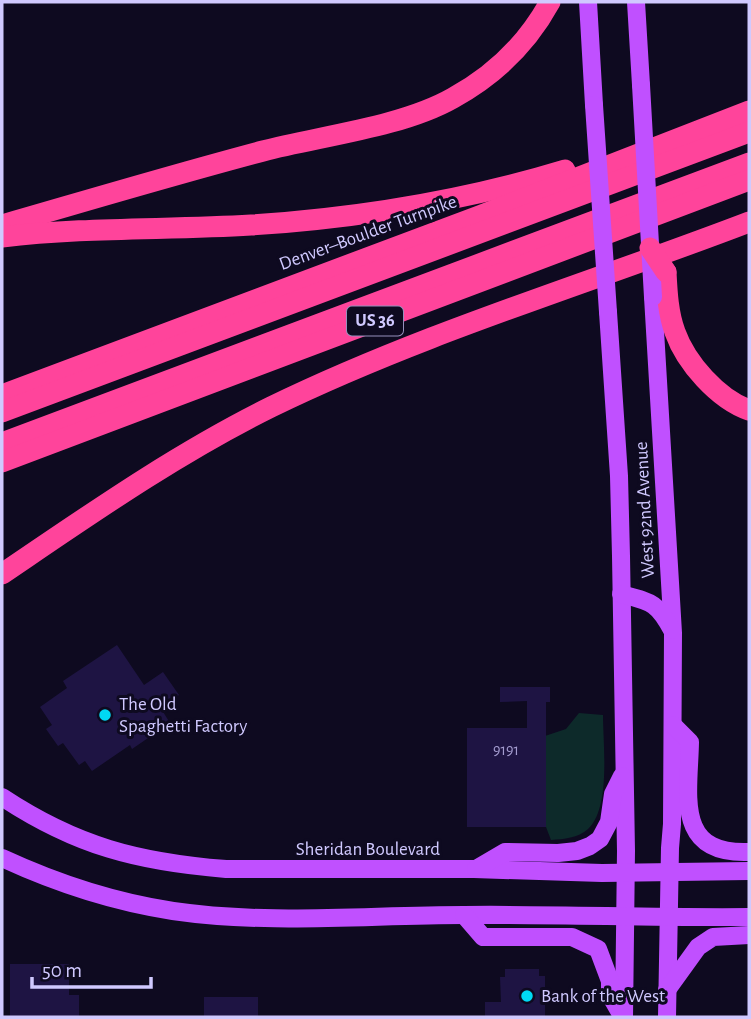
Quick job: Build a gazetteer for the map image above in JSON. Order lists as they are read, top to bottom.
{
  "streets": {
    "highway": ["Denver–Boulder Turnpike", "US 36"],
    "main road": ["West 92nd Avenue", "Sheridan Boulevard"]
  },
  "crossings": [
    ["West 92nd Avenue", "Sheridan Boulevard"]
  ],
  "places": ["The Old Spaghetti Factory", "Bank of the West"],
  "house_numbers": ["9191"],
  "scale_bar": "50 m"
}
